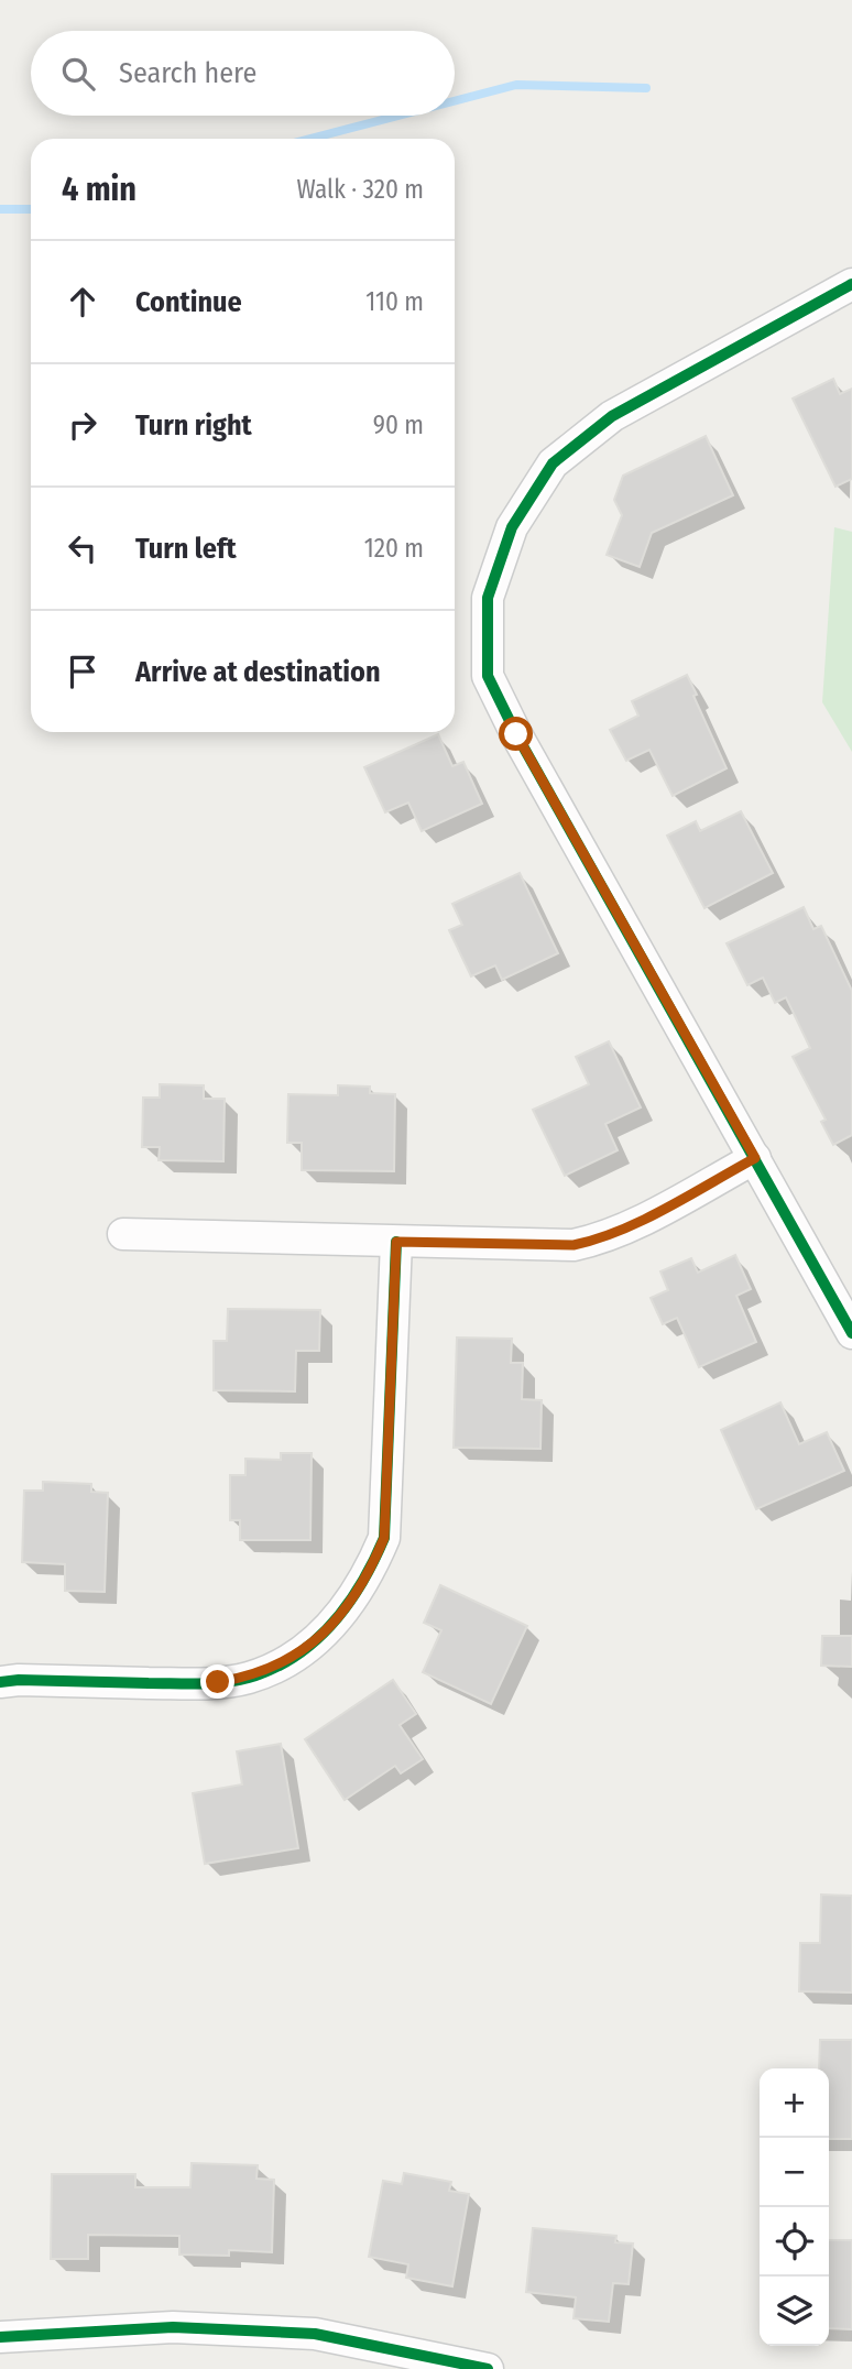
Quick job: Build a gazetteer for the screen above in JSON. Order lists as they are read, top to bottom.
{
  "page": {
    "search": "Search here",
    "heading": ["4 min", "Walk · 320 m"],
    "list": [
      ["Continue", "110 m"],
      ["Turn right", "90 m"],
      ["Turn left", "120 m"],
      "Arrive at destination"
    ],
    "map_buttons": ["+", "−"]
  }
}
